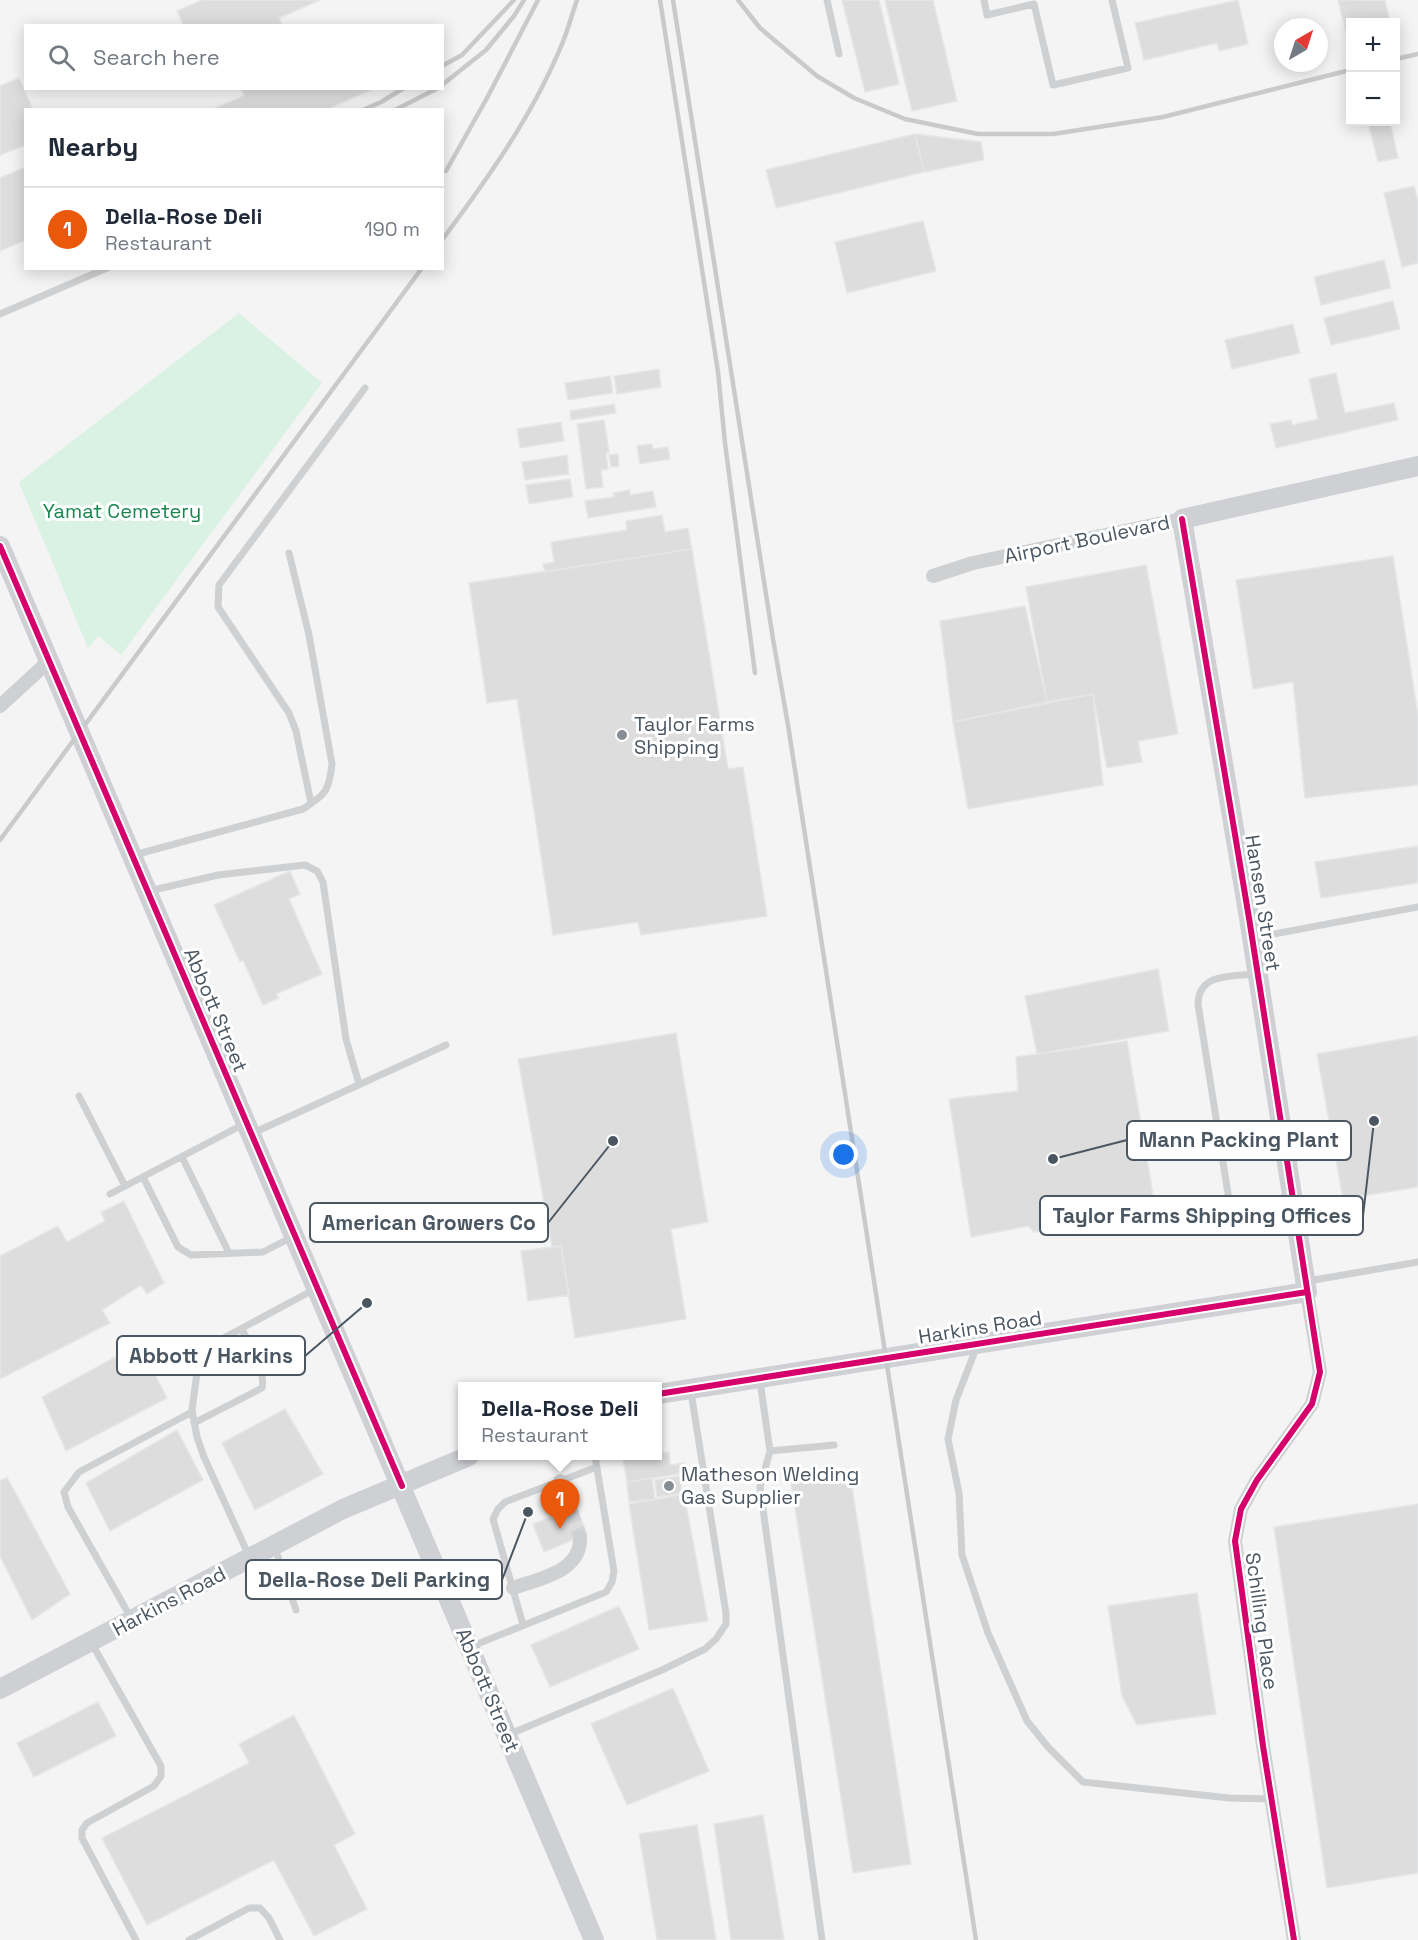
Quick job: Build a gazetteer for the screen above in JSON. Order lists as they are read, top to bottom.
{
  "streets": {
    "street": [
      "Airport Boulevard",
      "Hansen Street",
      "Abbott Street",
      "Harkins Road",
      "Schilling Place"
    ]
  },
  "crossings": [
    ["Airport Boulevard", "Hansen Street"],
    ["Hansen Street", "Harkins Road"],
    ["Hansen Street", "Schilling Place"],
    ["Abbott Street", "Harkins Road"],
    ["Harkins Road", "Schilling Place"]
  ],
  "parks": ["Yamat Cemetery"],
  "places": [
    "Taylor Farms Shipping",
    "Taylor Farms Shipping Offices",
    "American Growers Co",
    "Mann Packing Plant",
    "Abbott / Harkins",
    "Matheson Welding Gas Supplier",
    "Della-Rose Deli Parking"
  ],
  "north": "top right",
  "page": {
    "map_buttons": ["+", "−"],
    "search": "Search here",
    "heading": "Nearby",
    "list": [
      {
        "mark": "1",
        "name": "Della-Rose Deli",
        "note": "Restaurant",
        "value": "190 m"
      }
    ],
    "popup": ["Della-Rose Deli", "Restaurant"],
    "pins": "1"
  }
}
